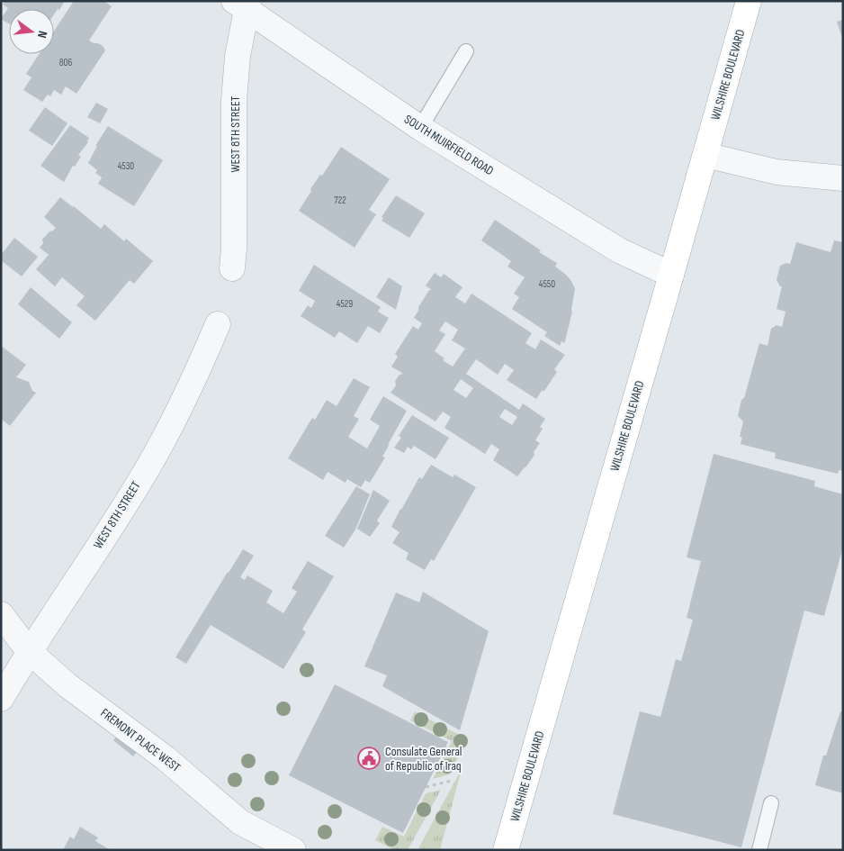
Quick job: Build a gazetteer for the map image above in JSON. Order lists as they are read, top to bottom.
{
  "streets": {
    "main road": ["WILSHIRE BOULEVARD"],
    "street": ["WEST 8TH STREET", "SOUTH MUIRFIELD ROAD", "FREMONT PLACE WEST"]
  },
  "crossings": [
    ["WILSHIRE BOULEVARD", "SOUTH MUIRFIELD ROAD"],
    ["WEST 8TH STREET", "SOUTH MUIRFIELD ROAD"],
    ["WEST 8TH STREET", "FREMONT PLACE WEST"]
  ],
  "places": {
    "public building": ["Consulate General of Republic of Iraq"]
  },
  "house_numbers": [
    "806",
    "4530",
    "722",
    "4550",
    "4529"
  ],
  "north": "right"
}
